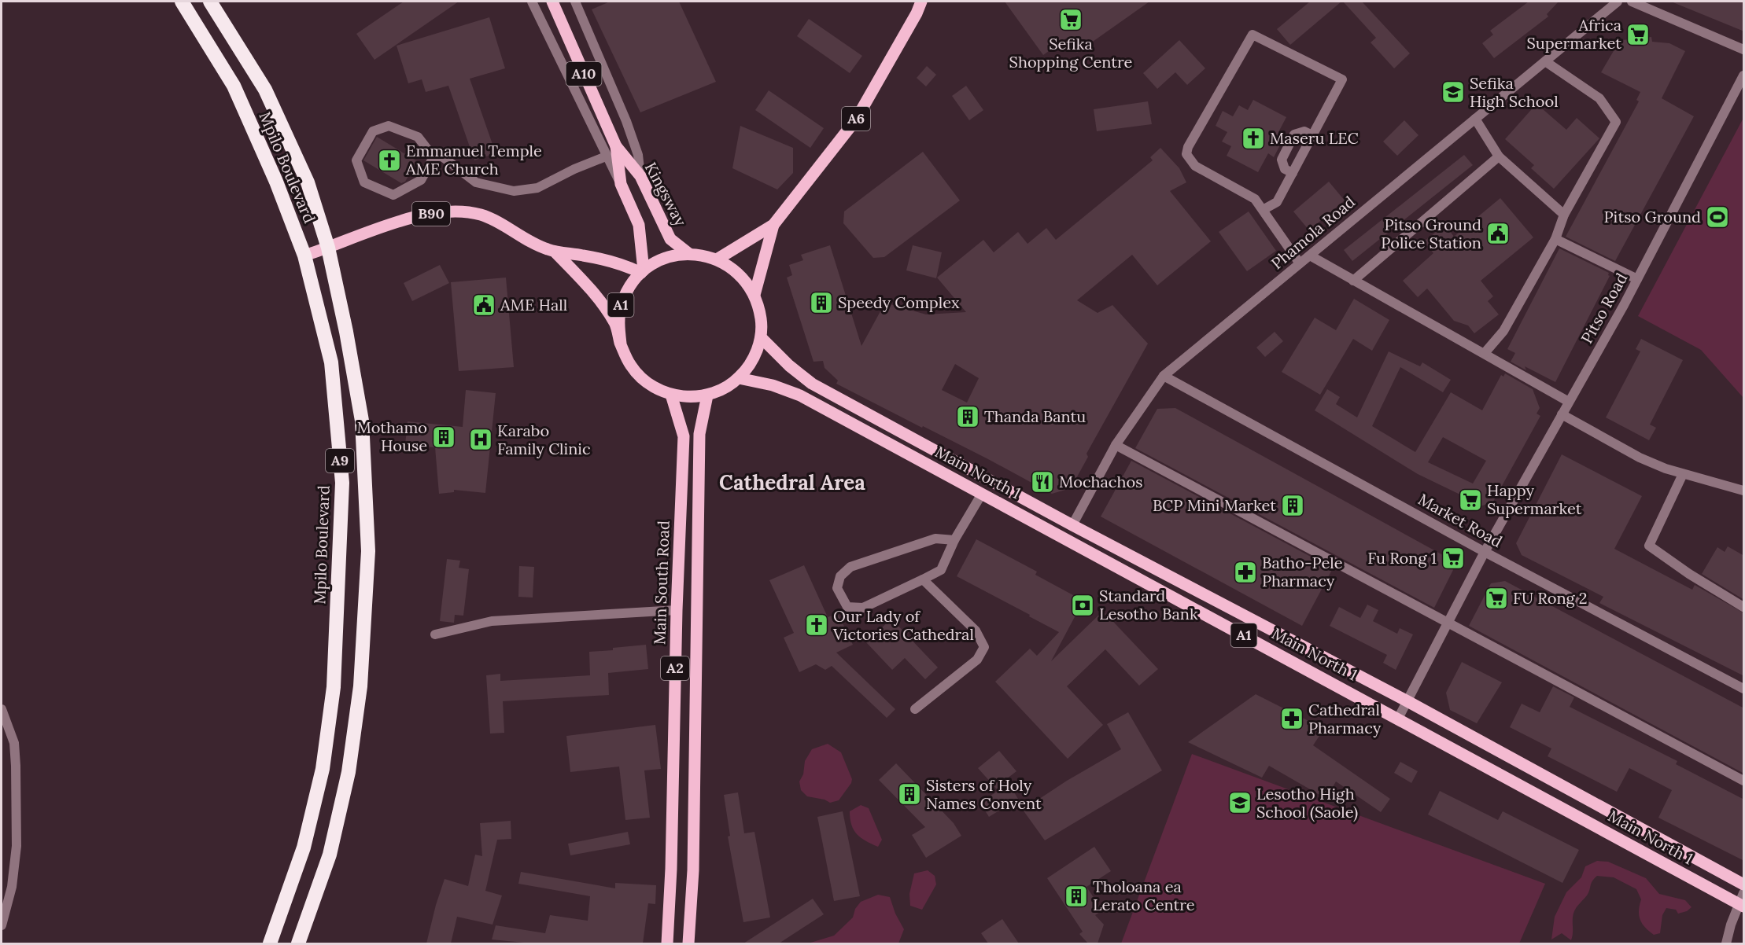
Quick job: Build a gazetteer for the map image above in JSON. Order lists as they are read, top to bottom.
{
  "streets": {
    "highway": ["Mpilo Boulevard", "A9"],
    "main road": [
      "A10",
      "A6",
      "Kingsway",
      "B90",
      "A1",
      "Main North 1",
      "Main South Road",
      "A2"
    ],
    "street": ["Phamola Road", "Pitso Road", "Market Road"]
  },
  "crossings": [
    ["A6", "Kingsway"],
    ["A6", "B90"],
    ["A6", "A1"],
    ["A6", "Main North 1"],
    ["A6", "Main South Road"],
    ["A6", "A2"],
    ["Mpilo Boulevard", "B90"],
    ["Kingsway", "B90"],
    ["Kingsway", "A1"],
    ["Kingsway", "Main North 1"],
    ["Kingsway", "Main South Road"],
    ["Kingsway", "A2"],
    ["B90", "A1"],
    ["B90", "Main North 1"],
    ["B90", "Main South Road"],
    ["B90", "A2"],
    ["Phamola Road", "Main North 1"],
    ["Phamola Road", "Market Road"],
    ["A1", "Main North 1"],
    ["A1", "Main South Road"],
    ["A1", "A2"],
    ["Pitso Road", "Main North 1"],
    ["Pitso Road", "Market Road"],
    ["Main North 1", "Main South Road"],
    ["Main North 1", "A2"],
    ["Main South Road", "A2"]
  ],
  "districts": ["Cathedral Area"],
  "places": {
    "supermarket": [
      "Sefika Shopping Centre",
      "Africa Supermarket",
      "Happy Supermarket",
      "Fu Rong 1",
      "FU Rong 2"
    ],
    "school or university": ["Sefika High School", "Lesotho High School (Saole)"],
    "church": ["Maseru LEC", "Emmanuel Temple AME Church", "Our Lady of Victories Cathedral"],
    "sports": ["Pitso Ground"],
    "public building": ["Pitso Ground Police Station", "AME Hall"],
    "building": [
      "Speedy Complex",
      "Thanda Bantu",
      "Mothamo House",
      "BCP Mini Market",
      "Sisters of Holy Names Convent",
      "Tholoana ea Lerato Centre"
    ],
    "hospital": ["Karabo Family Clinic"],
    "restaurant": ["Mochachos"],
    "pharmacy": ["Batho-Pele Pharmacy", "Cathedral Pharmacy"],
    "bank": ["Standard Lesotho Bank"]
  }
}
